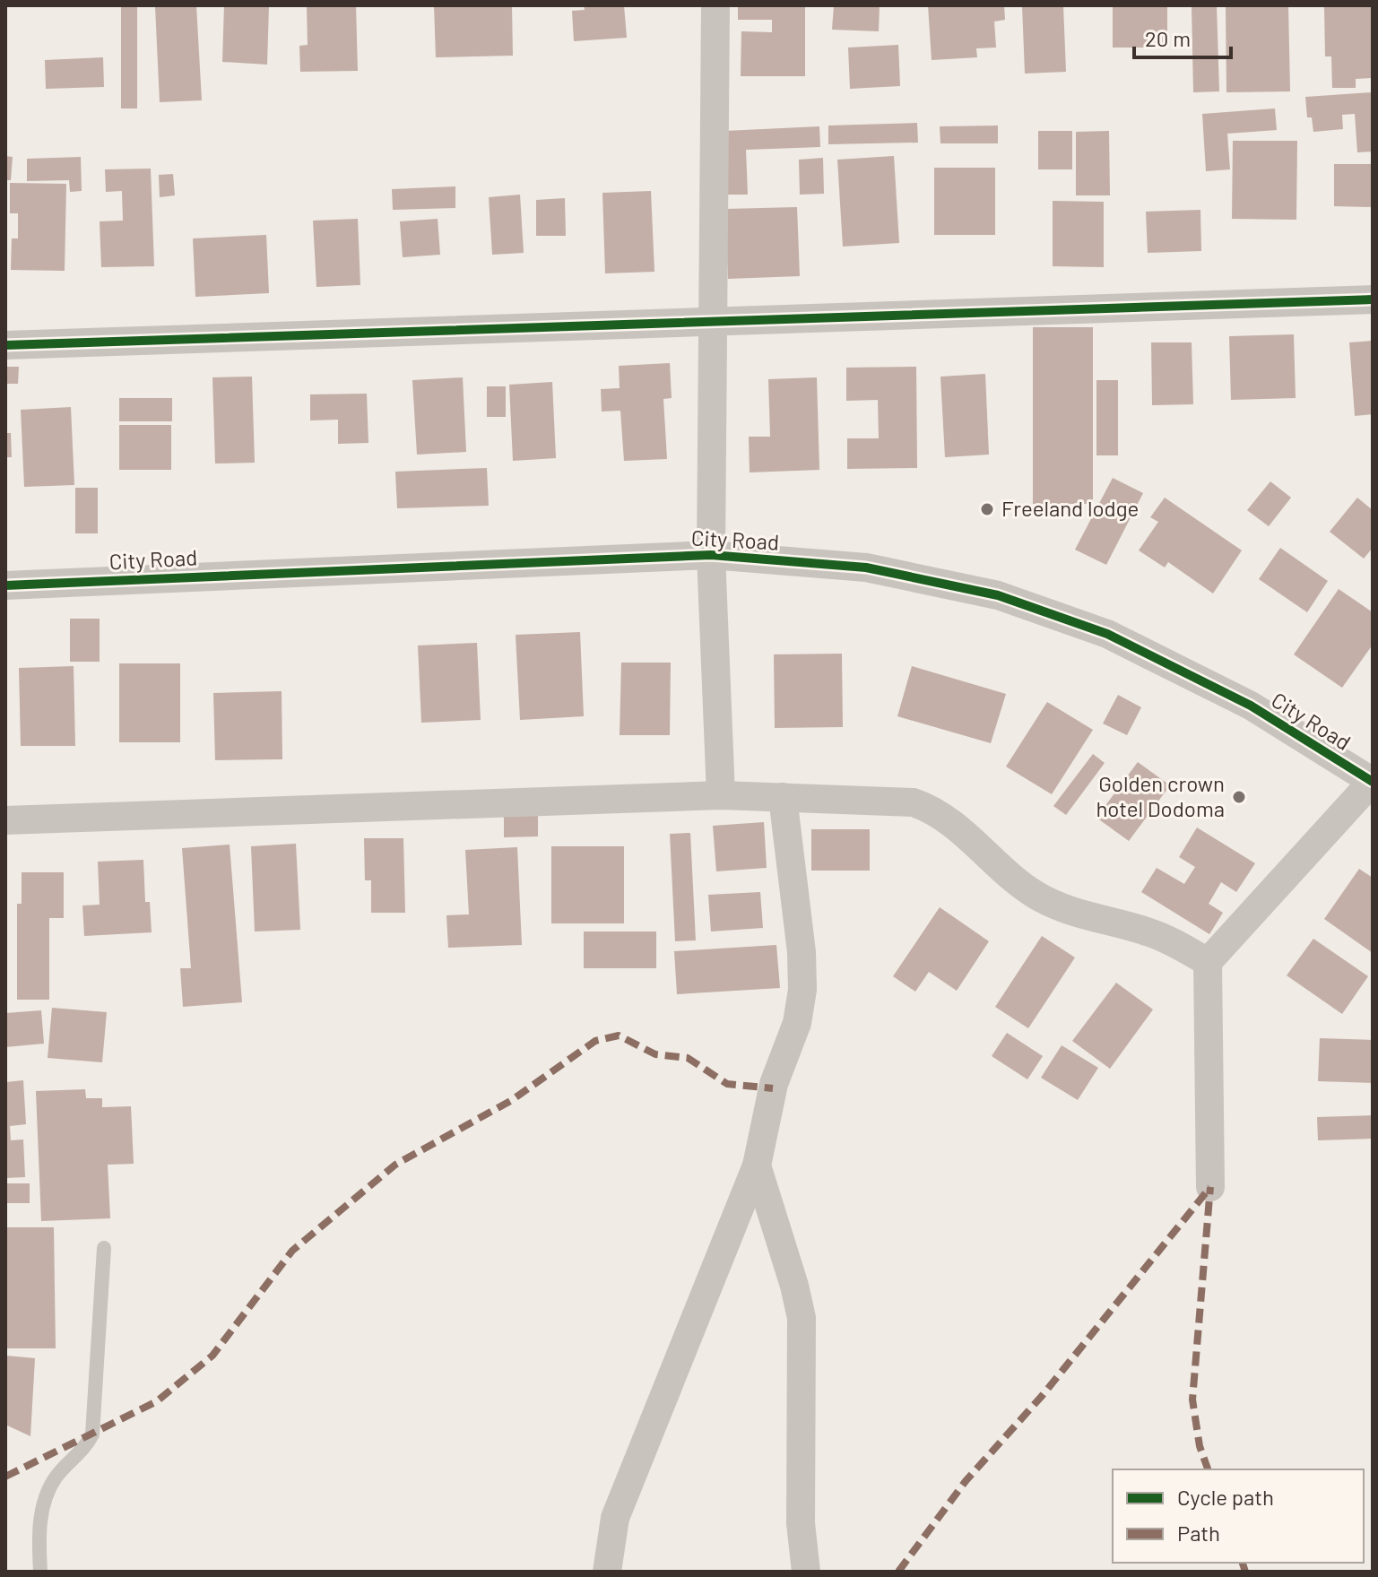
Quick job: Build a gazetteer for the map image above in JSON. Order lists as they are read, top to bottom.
{
  "streets": {
    "street": ["City Road"]
  },
  "places": ["Freeland lodge", "Golden crown hotel Dodoma"],
  "legend": ["Cycle path", "Path"],
  "scale_bar": "20 m"
}
